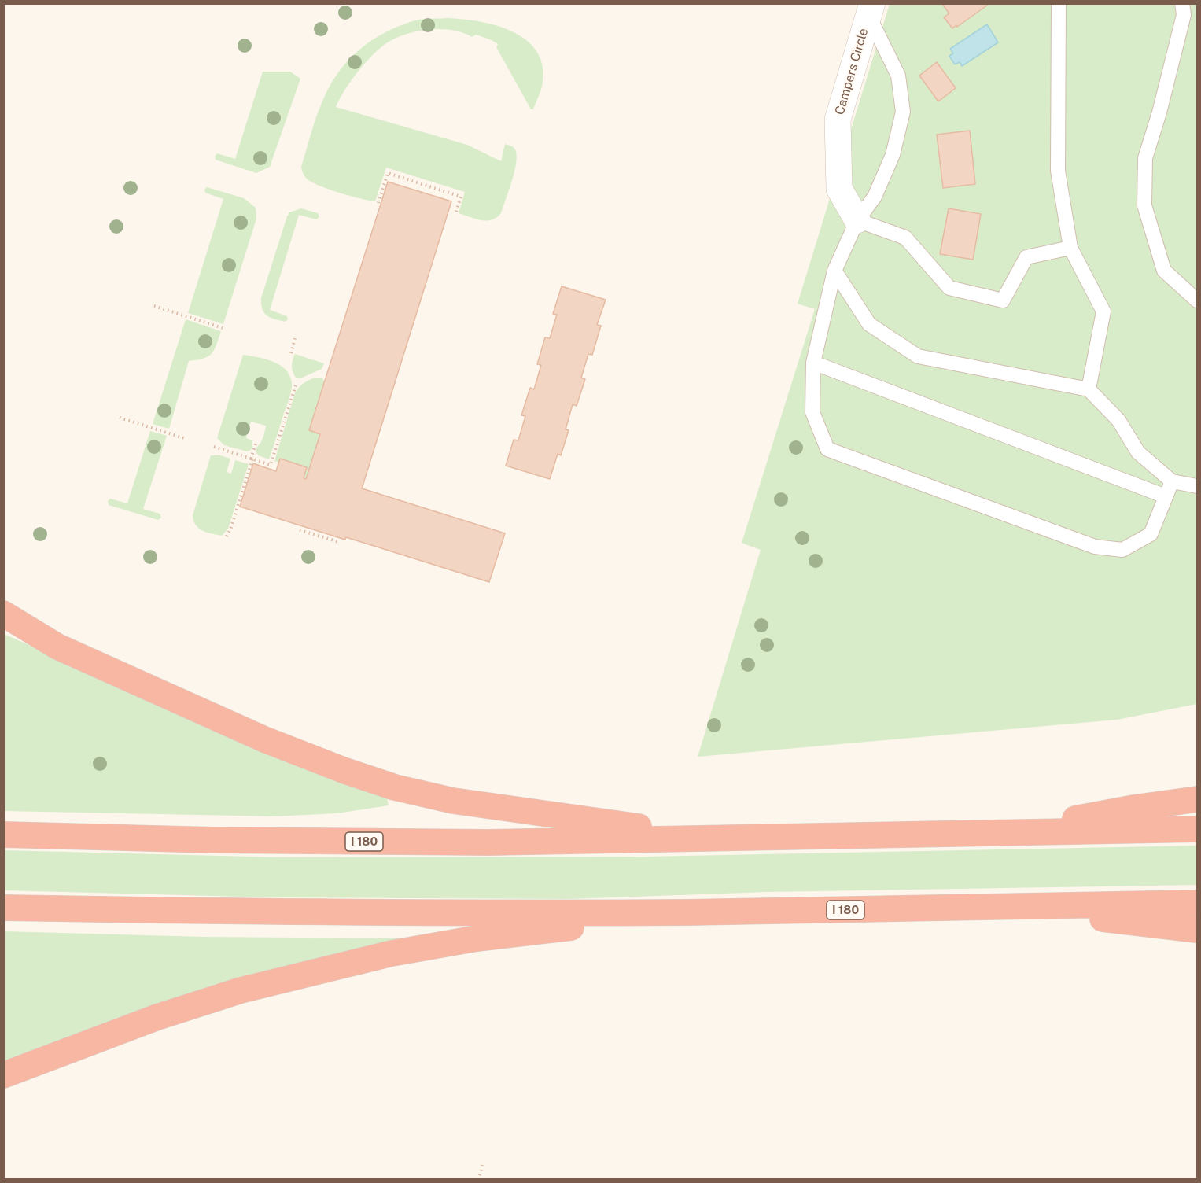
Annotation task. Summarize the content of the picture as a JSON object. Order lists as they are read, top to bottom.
{
  "streets": {
    "highway": ["I 180"],
    "street": ["Campers Circle"]
  }
}
